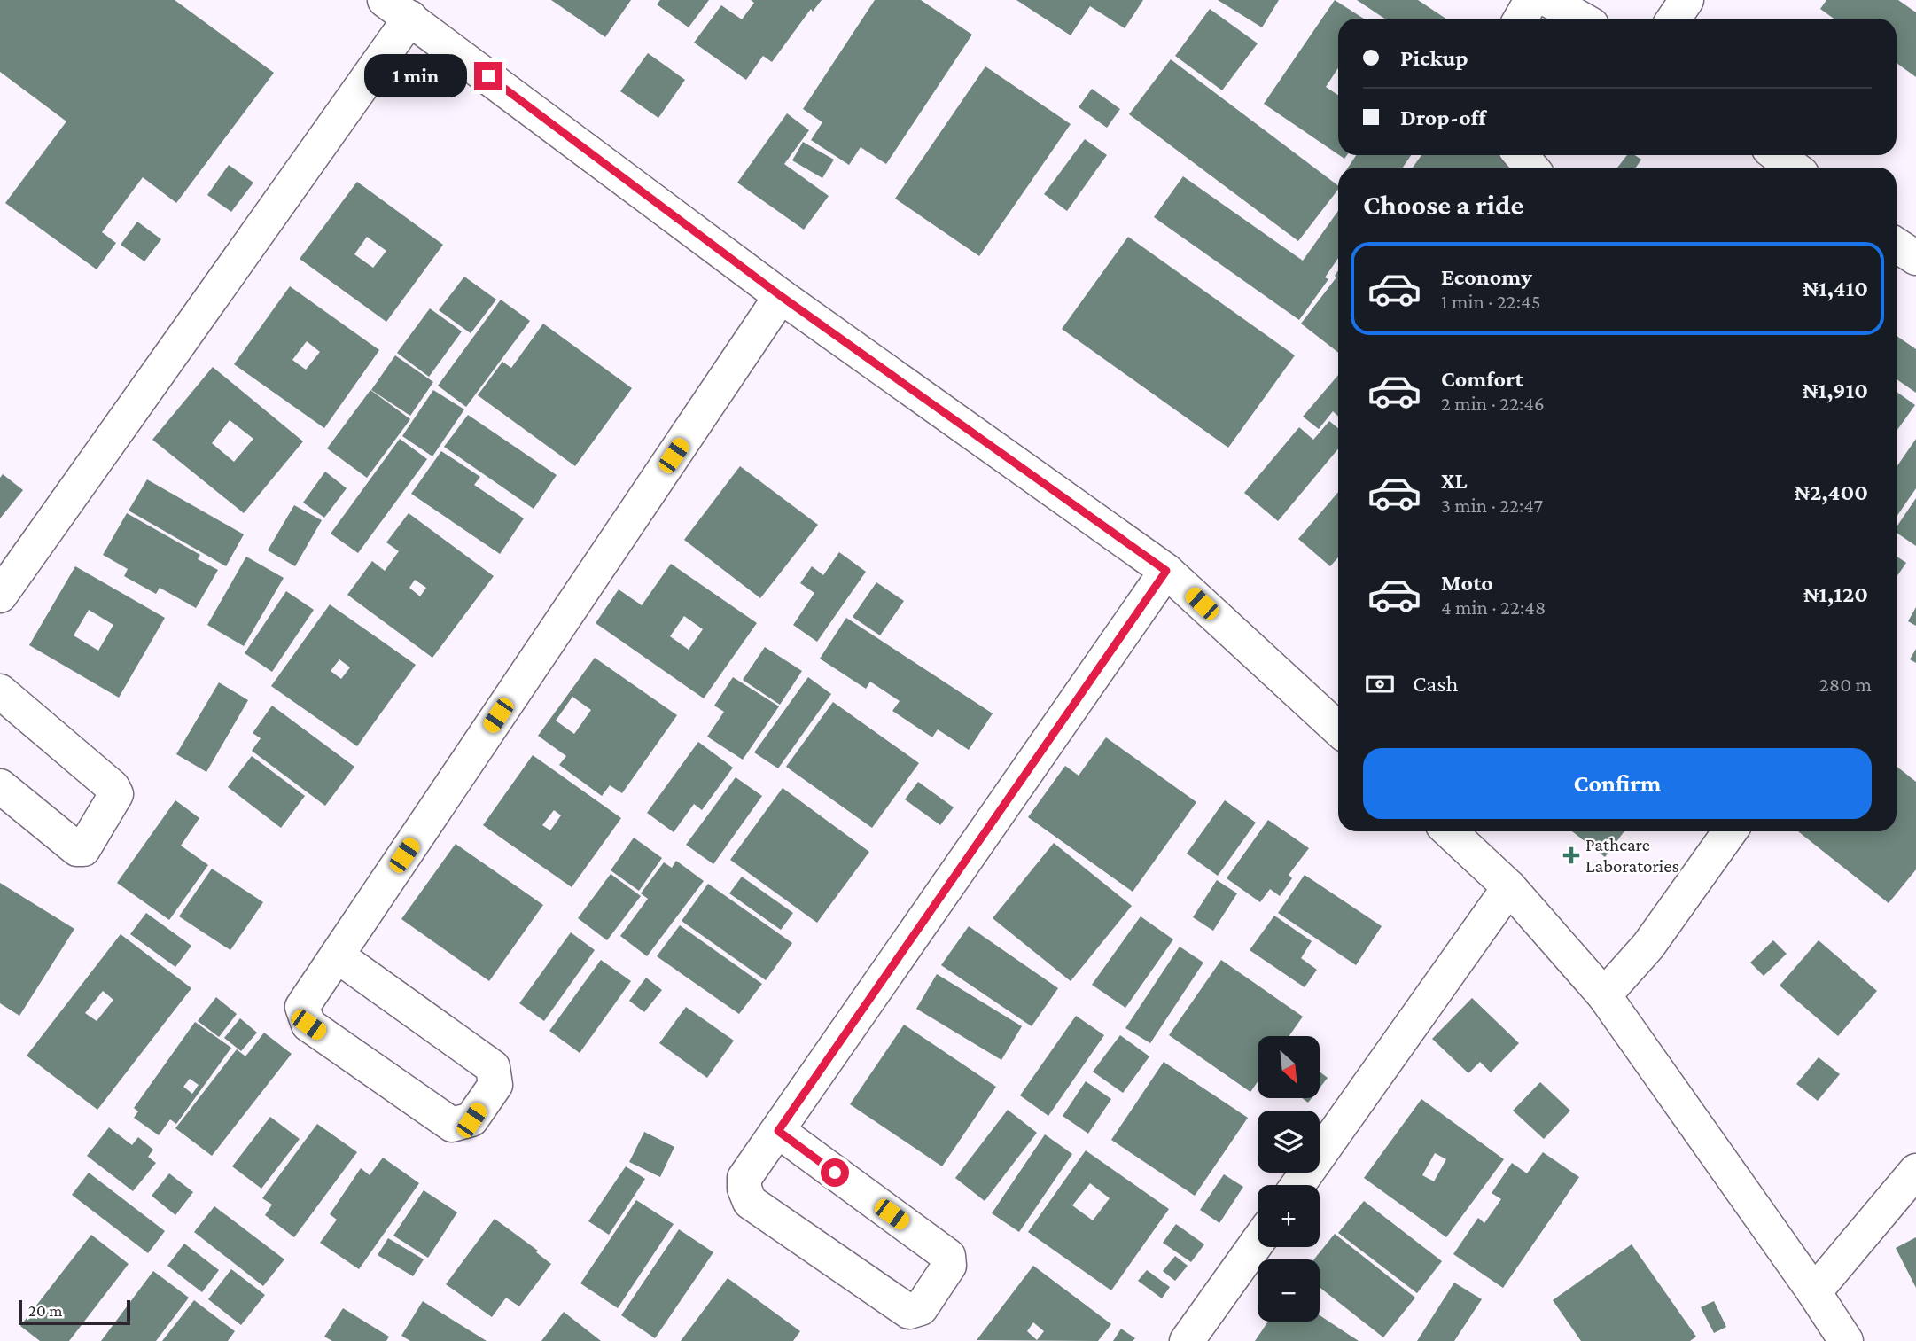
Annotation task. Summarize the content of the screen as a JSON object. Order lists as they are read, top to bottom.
{
  "places": {
    "health": ["Pathcare Laboratories"]
  },
  "scale_bar": "20 m",
  "north": "bottom right",
  "page": {
    "banner": ["Pickup", "Drop-off"],
    "bubble": "1 min",
    "heading": "Choose a ride",
    "list": [
      {
        "name": "Economy",
        "note": "1 min · 22:45",
        "value": "₦1,410"
      },
      {
        "name": "Comfort",
        "note": "2 min · 22:46",
        "value": "₦1,910"
      },
      {
        "name": "XL",
        "note": "3 min · 22:47",
        "value": "₦2,400"
      },
      {
        "name": "Moto",
        "note": "4 min · 22:48",
        "value": "₦1,120"
      }
    ],
    "pay": ["Cash", "280 m"],
    "buttons": "Confirm",
    "map_buttons": ["+", "−"],
    "scale": "20 m"
  }
}
